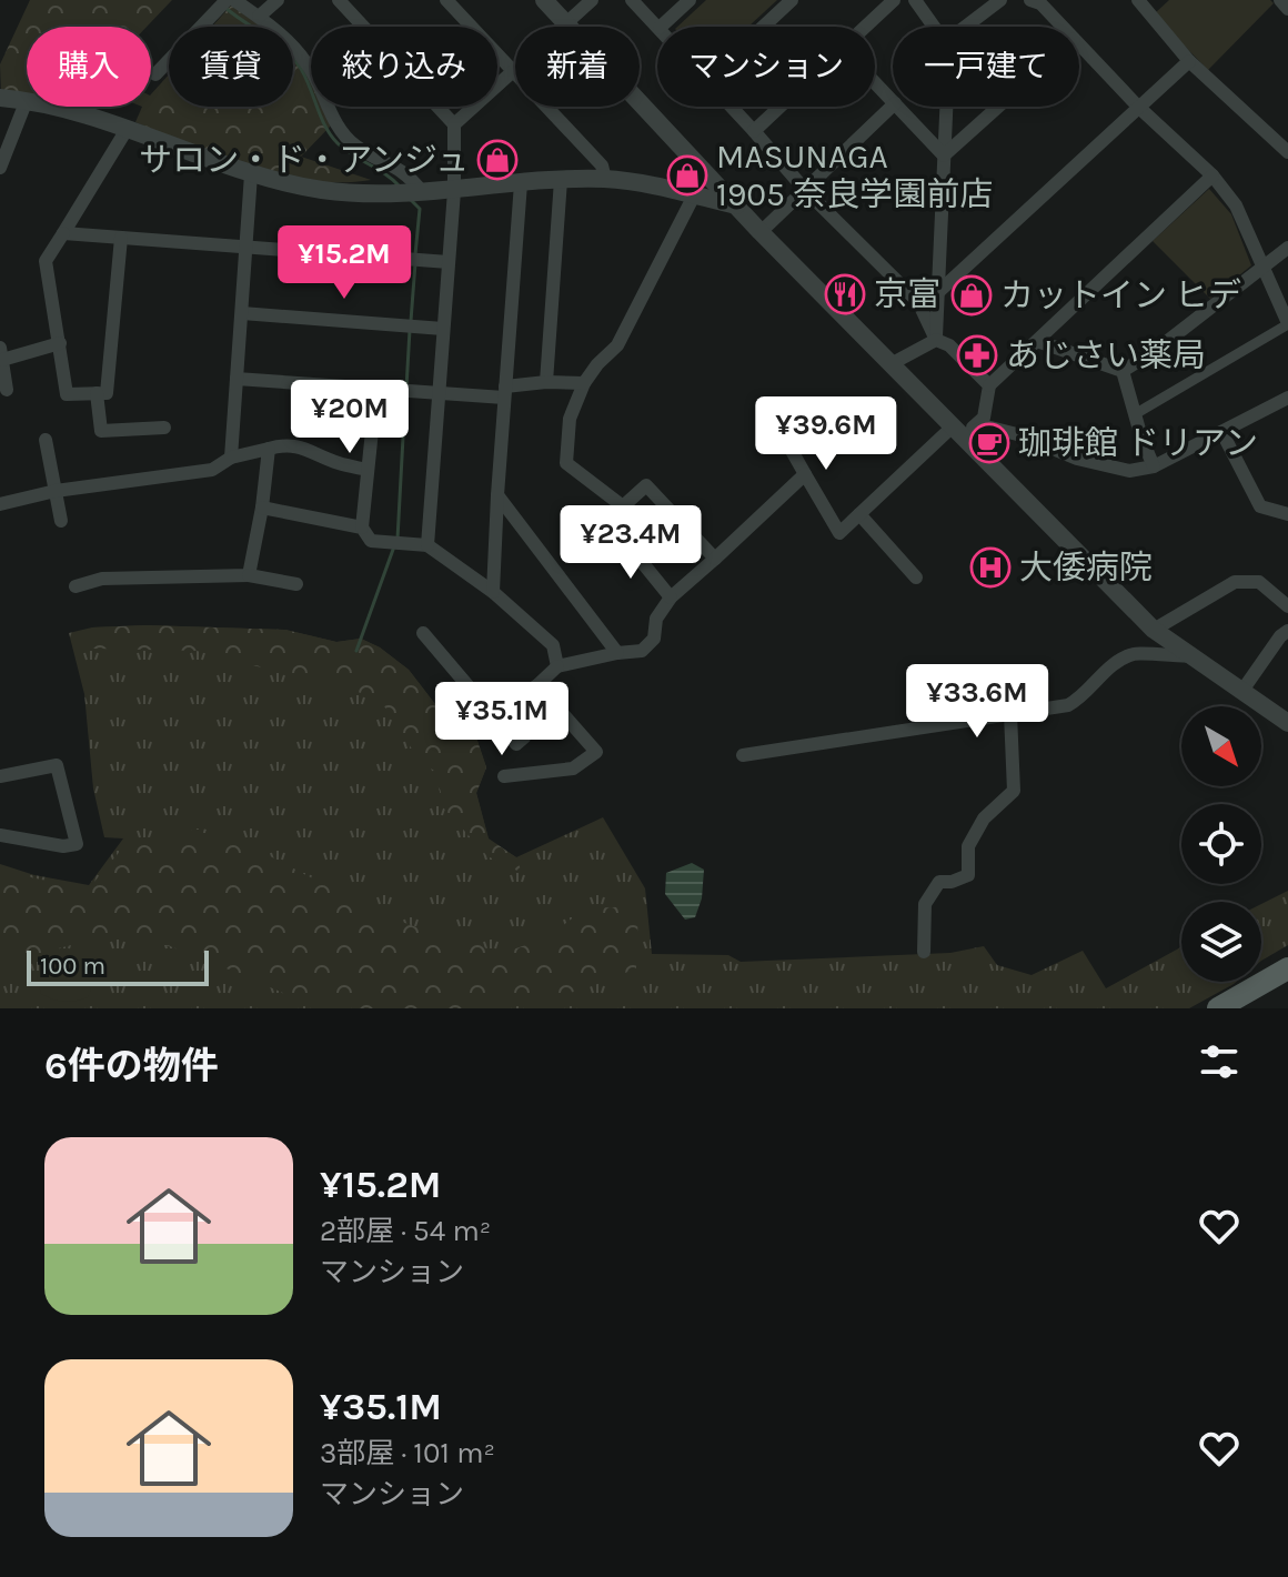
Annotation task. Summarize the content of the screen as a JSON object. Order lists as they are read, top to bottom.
{
  "places": {
    "shop": ["サロン・ド・アンジュ", "MASUNAGA 1905 奈良学園前店", "カットイン ヒデ"],
    "restaurant": ["京富"],
    "pharmacy": ["あじさい薬局"],
    "cafe": ["珈琲館 ドリアン"],
    "hospital": ["大倭病院"]
  },
  "scale_bar": "100 m",
  "north": "bottom right",
  "page": {
    "chip": [
      "購入",
      "賃貸",
      "絞り込み",
      "新着",
      "マンション",
      "一戸建て"
    ],
    "price": [
      "¥15.2M",
      "¥20M",
      "¥39.6M",
      "¥23.4M",
      "¥33.6M",
      "¥35.1M"
    ],
    "scale": "100 m",
    "heading": "6件の物件",
    "list": [
      {
        "name": "¥15.2M",
        "note": "2部屋 · 54 m² · マンション"
      },
      {
        "name": "¥35.1M",
        "note": "3部屋 · 101 m² · マンション"
      }
    ]
  }
}
